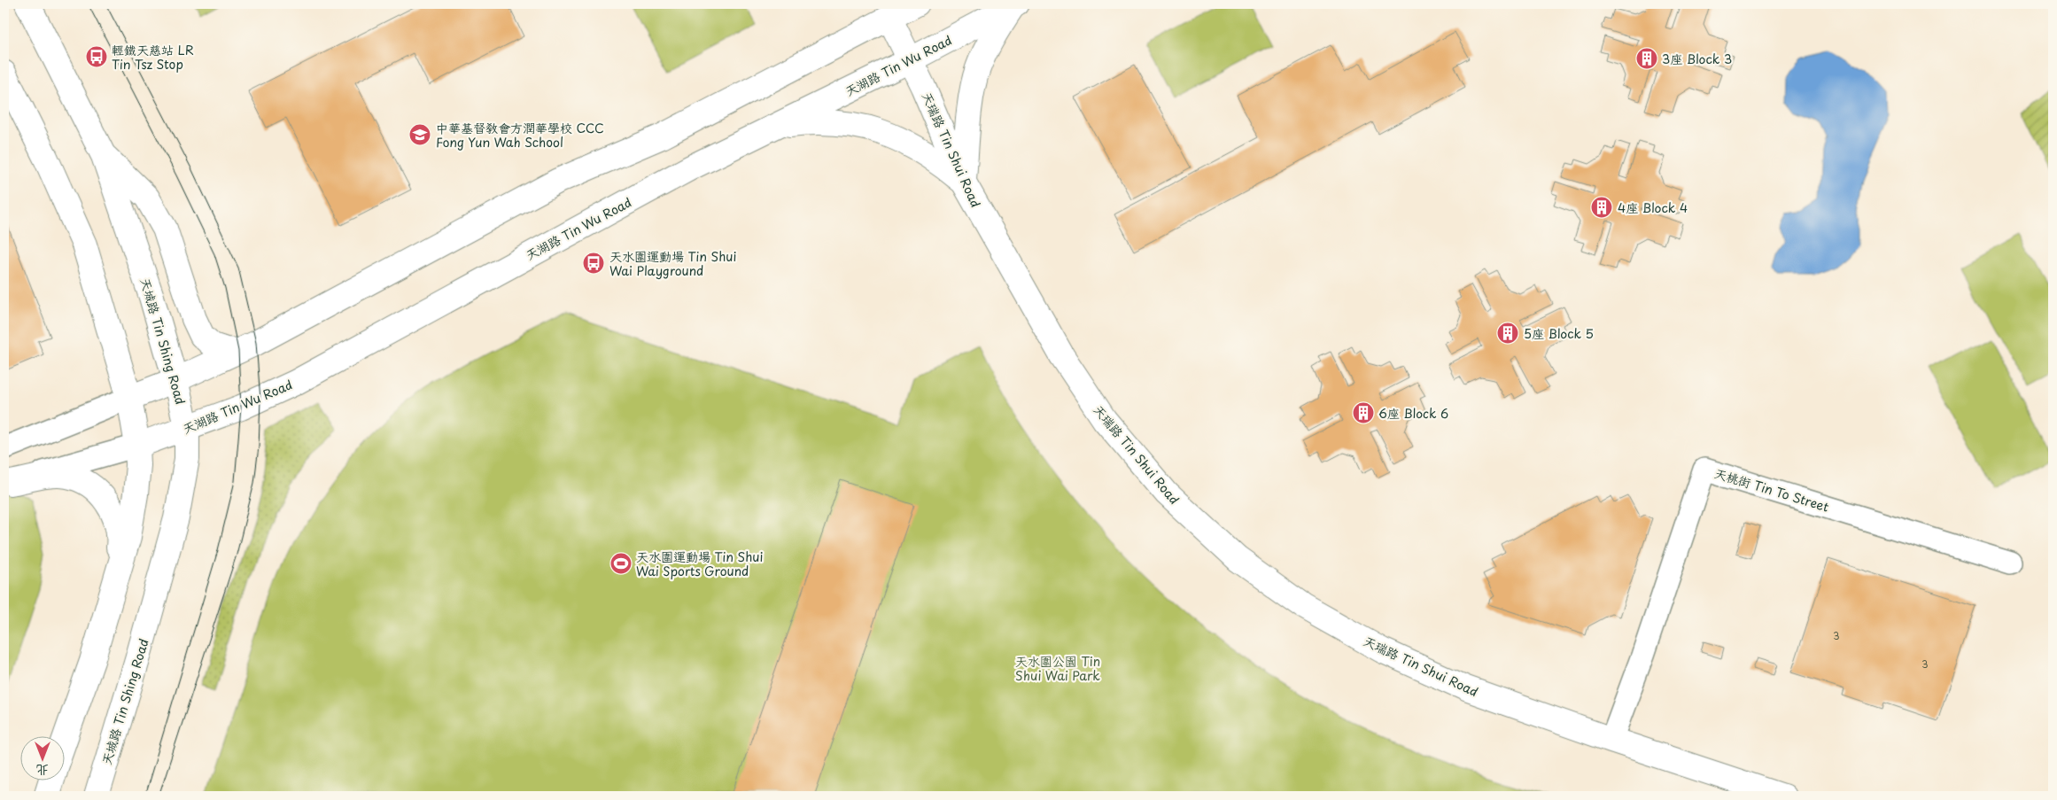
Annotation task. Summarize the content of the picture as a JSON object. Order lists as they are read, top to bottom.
{
  "streets": {
    "main road": ["天湖路 Tin Wu Road", "天瑞路 Tin Shui Road", "天城路 Tin Shing Road"],
    "street": ["天桃街 Tin To Street"]
  },
  "crossings": [
    ["天湖路 Tin Wu Road", "天瑞路 Tin Shui Road"],
    ["天湖路 Tin Wu Road", "天城路 Tin Shing Road"],
    ["天瑞路 Tin Shui Road", "天桃街 Tin To Street"]
  ],
  "parks": ["天水圍公園 Tin Shui Wai Park"],
  "places": {
    "bus stop": ["輕鐵天慈站 LR Tin Tsz Stop", "天水圍運動場 Tin Shui Wai Playground"],
    "building": [
      "3座 Block 3",
      "4座 Block 4",
      "5座 Block 5",
      "6座 Block 6"
    ],
    "school or university": ["中華基督教會方潤華學校 CCC Fong Yun Wah School"],
    "sports": ["天水圍運動場 Tin Shui Wai Sports Ground"]
  },
  "house_numbers": ["3", "3"],
  "north": "bottom"
}
